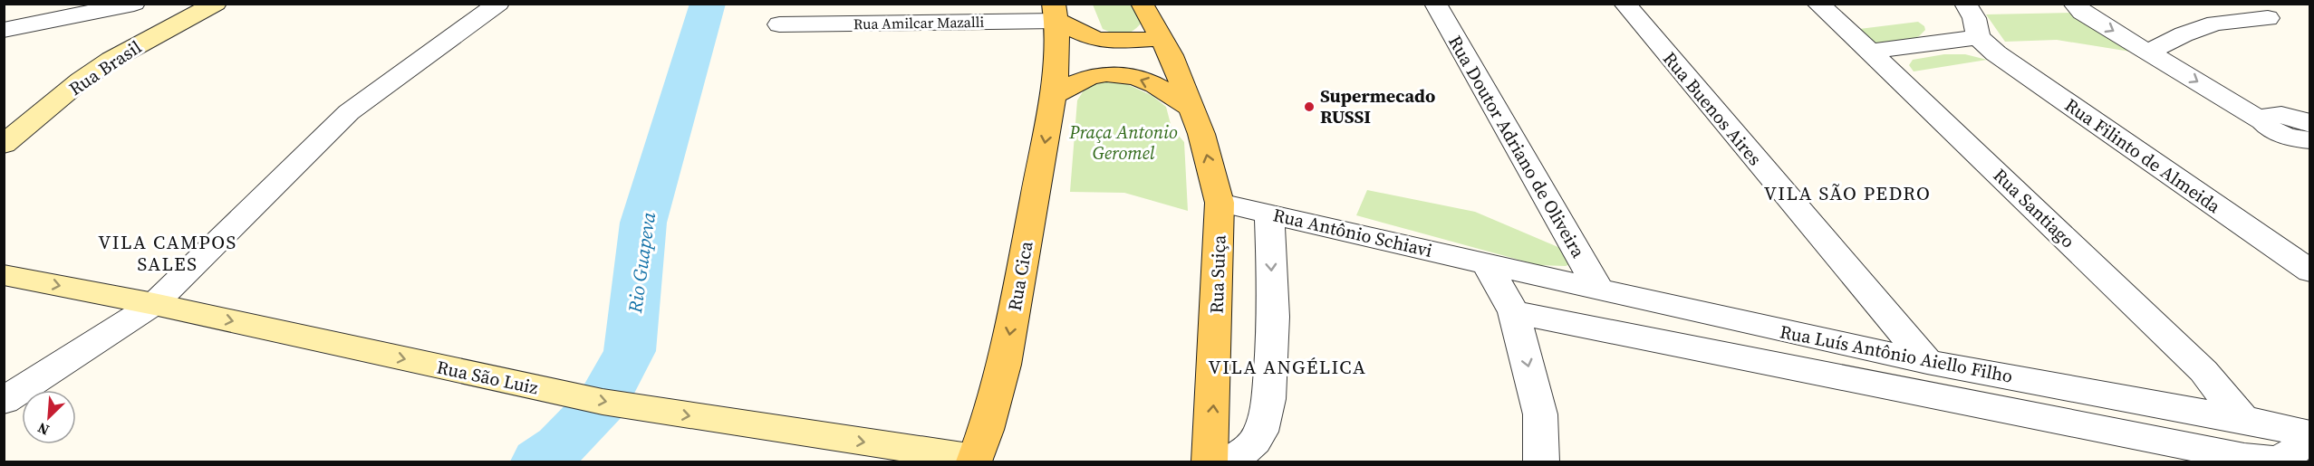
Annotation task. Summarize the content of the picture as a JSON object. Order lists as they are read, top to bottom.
{
  "streets": {
    "main road": [
      "Rua Brasil",
      "Rua Suiça",
      "Rua Cica",
      "Rua São Luiz"
    ],
    "street": [
      "Rua Amilcar Mazalli",
      "Rua Buenos Aires",
      "Rua Doutor Adriano de Oliveira",
      "Rua Filinto de Almeida",
      "Rua Santiago",
      "Rua Antônio Schiavi",
      "Rua Luís Antônio Aiello Filho"
    ]
  },
  "crossings": [
    ["Rua Amilcar Mazalli", "Rua Cica"],
    ["Rua Buenos Aires", "Rua Luís Antônio Aiello Filho"],
    ["Rua Doutor Adriano de Oliveira", "Rua Luís Antônio Aiello Filho"],
    ["Rua Santiago", "Rua Luís Antônio Aiello Filho"],
    ["Rua Antônio Schiavi", "Rua Suiça"],
    ["Rua Antônio Schiavi", "Rua Luís Antônio Aiello Filho"],
    ["Rua Cica", "Rua São Luiz"]
  ],
  "one_way": ["Rua Suiça", "Rua Cica", "Rua São Luiz"],
  "districts": ["VILA SÃO PEDRO", "VILA CAMPOS SALES", "VILA ANGÉLICA"],
  "water": ["Rio Guapeva"],
  "parks": ["Praça Antonio Geromel"],
  "places": ["Supermecado RUSSI"],
  "north": "bottom left"
}
